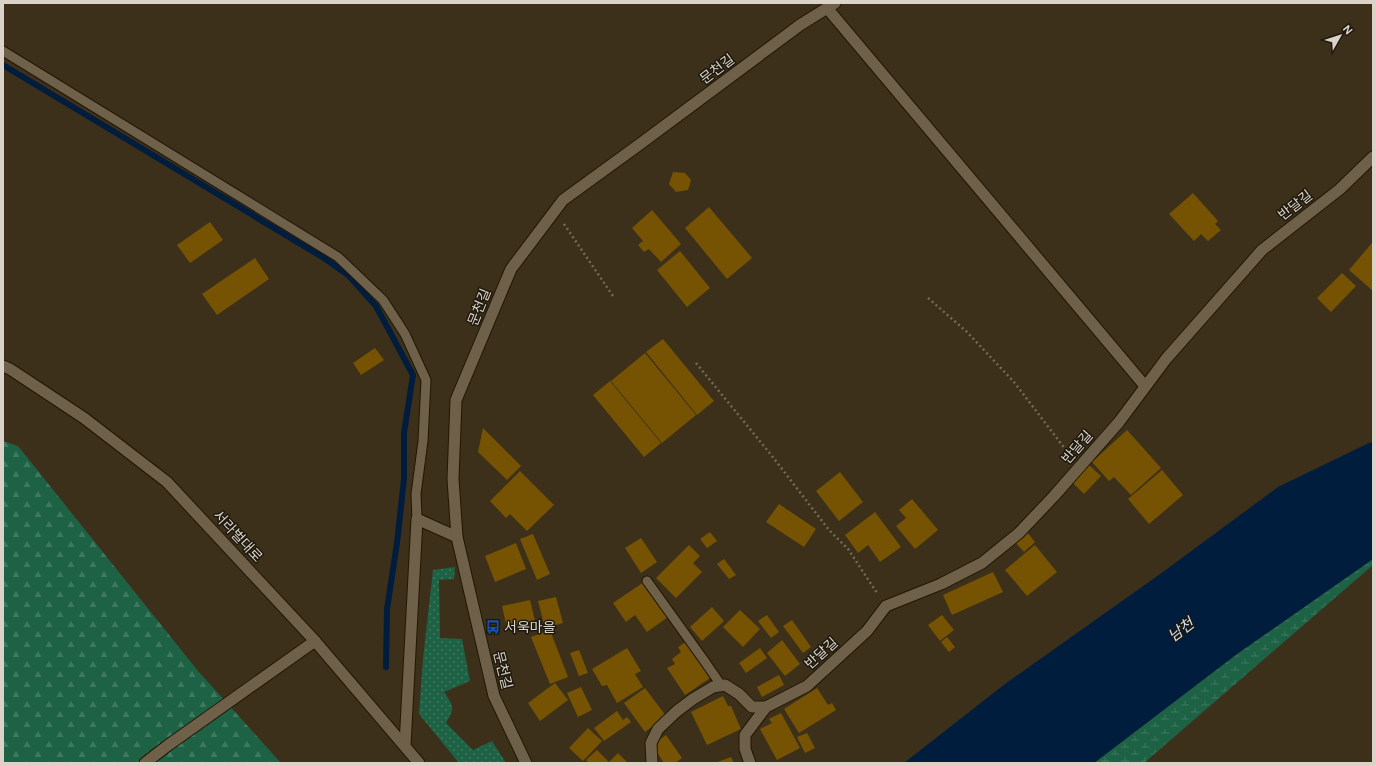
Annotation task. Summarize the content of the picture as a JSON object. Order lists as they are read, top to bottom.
{
  "streets": {
    "street": ["문천길", "반달길", "서라벌대로"]
  },
  "water": ["남천"],
  "places": {
    "bus stop": ["서욱마을"]
  },
  "north": "top right"
}
